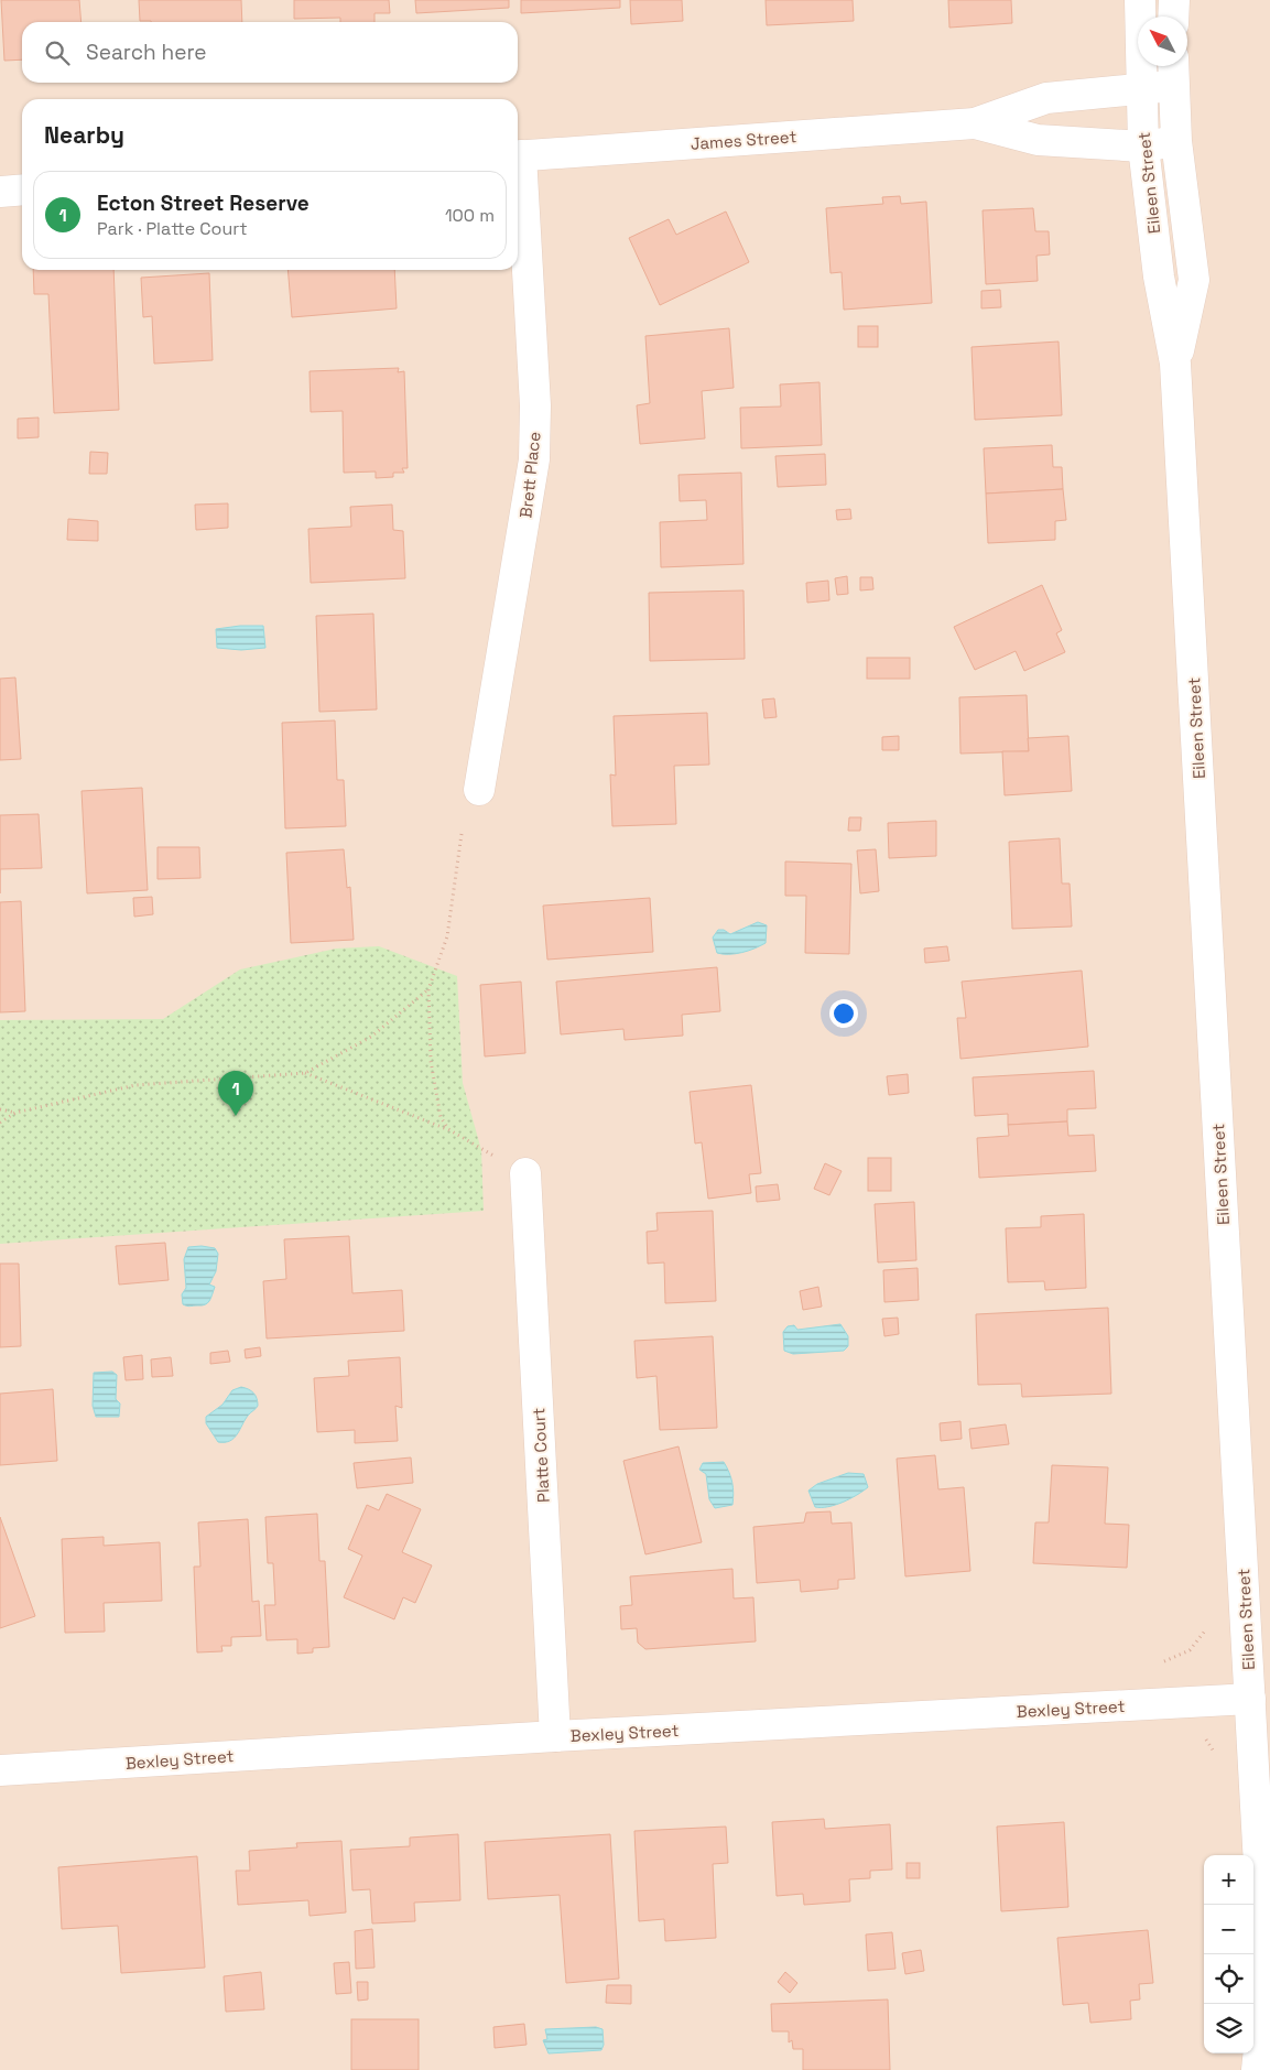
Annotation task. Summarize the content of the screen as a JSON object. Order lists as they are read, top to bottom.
{
  "streets": {
    "street": [
      "James Street",
      "Eileen Street",
      "Brett Place",
      "Platte Court",
      "Bexley Street"
    ]
  },
  "crossings": [
    ["James Street", "Eileen Street"],
    ["Eileen Street", "Bexley Street"],
    ["Platte Court", "Bexley Street"]
  ],
  "north": "top left",
  "page": {
    "search": "Search here",
    "heading": "Nearby",
    "list": [
      {
        "mark": "1",
        "name": "Ecton Street Reserve",
        "note": "Park · Platte Court",
        "value": "100 m"
      }
    ],
    "pins": "1",
    "map_buttons": ["+", "−"]
  }
}
